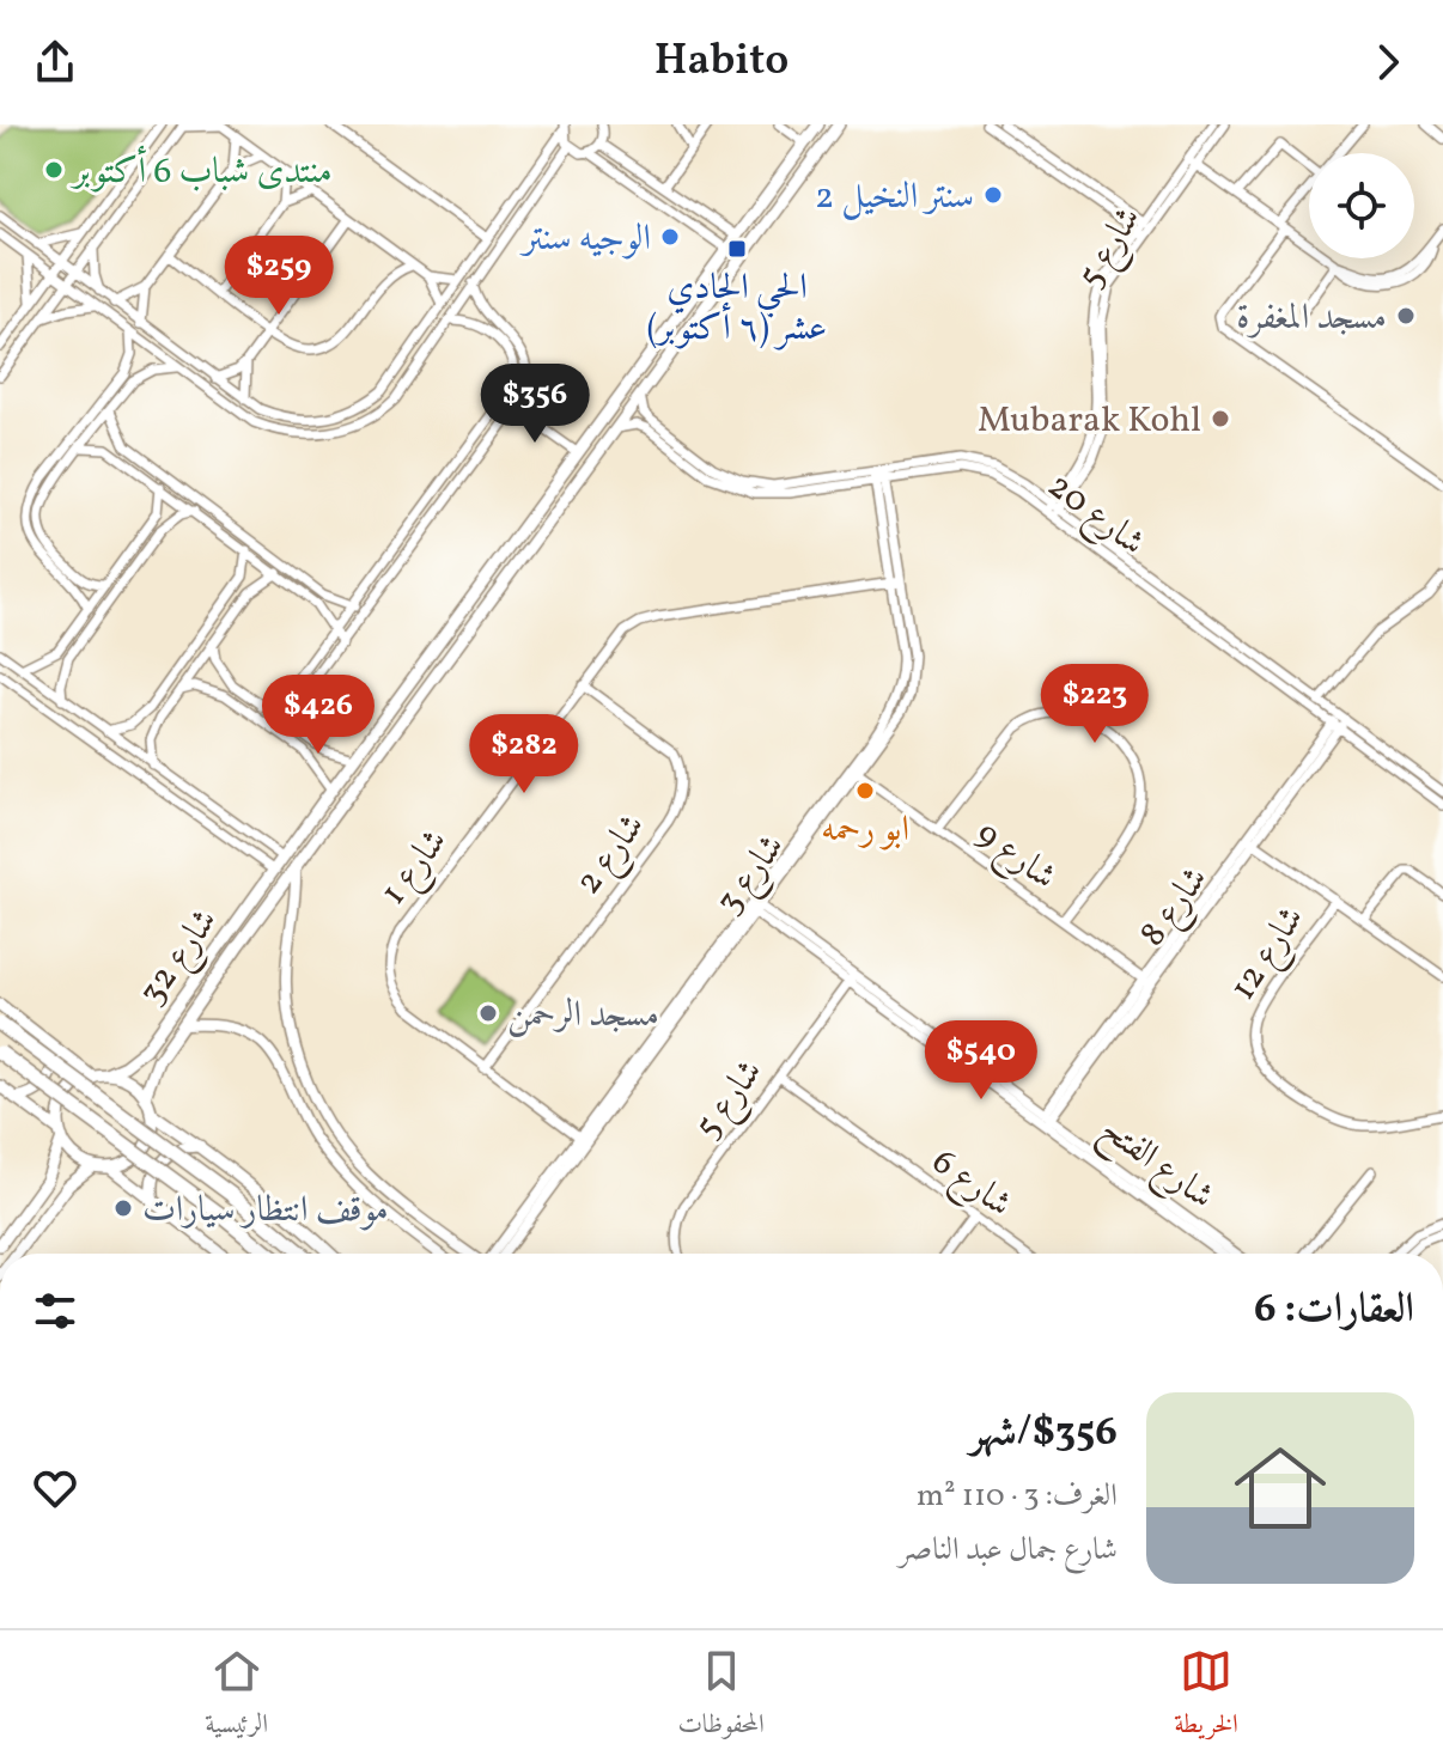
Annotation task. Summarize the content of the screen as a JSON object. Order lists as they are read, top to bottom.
{
  "streets": {
    "main road": ["شارع 32"],
    "street": [
      "شارع 5",
      "شارع 20",
      "شارع 2",
      "شارع 9",
      "شارع 1",
      "شارع 3",
      "شارع 8",
      "شارع 12",
      "شارع الفتح",
      "شارع 6"
    ]
  },
  "crossings": [
    ["شارع 5", "شارع 20"],
    ["شارع 5", "شارع الفتح"],
    ["شارع 5", "شارع 6"],
    ["شارع 20", "شارع 3"],
    ["شارع 20", "شارع 8"],
    ["شارع 20", "شارع 32"],
    ["شارع 2", "شارع 1"],
    ["شارع 9", "شارع 3"],
    ["شارع 9", "شارع 8"],
    ["شارع 1", "شارع 3"],
    ["شارع 3", "شارع الفتح"],
    ["شارع 8", "شارع الفتح"]
  ],
  "places": {
    "other": [
      "منتدى شباب 6 أكتوبر",
      "سنتر النخيل 2",
      "الوجيه سنتر",
      "مسجد المغفرة",
      "Mubarak Kohl",
      "ابو رحمه",
      "مسجد الرحمن",
      "موقف انتظار سيارات"
    ],
    "transit": ["الحي الحادي عشر (٦ أكتوبر)"]
  },
  "page": {
    "header": "Habito",
    "price": [
      "$259",
      "$356",
      "$223",
      "$426",
      "$282",
      "$540"
    ],
    "heading": "العقارات: 6",
    "list": [
      {
        "name": "$356/شهر",
        "note": "الغرف: 3 · 110 m² · شارع جمال عبد الناصر"
      }
    ],
    "tabs": ["الخريطة", "المحفوظات", "الرئيسية"]
  }
}
